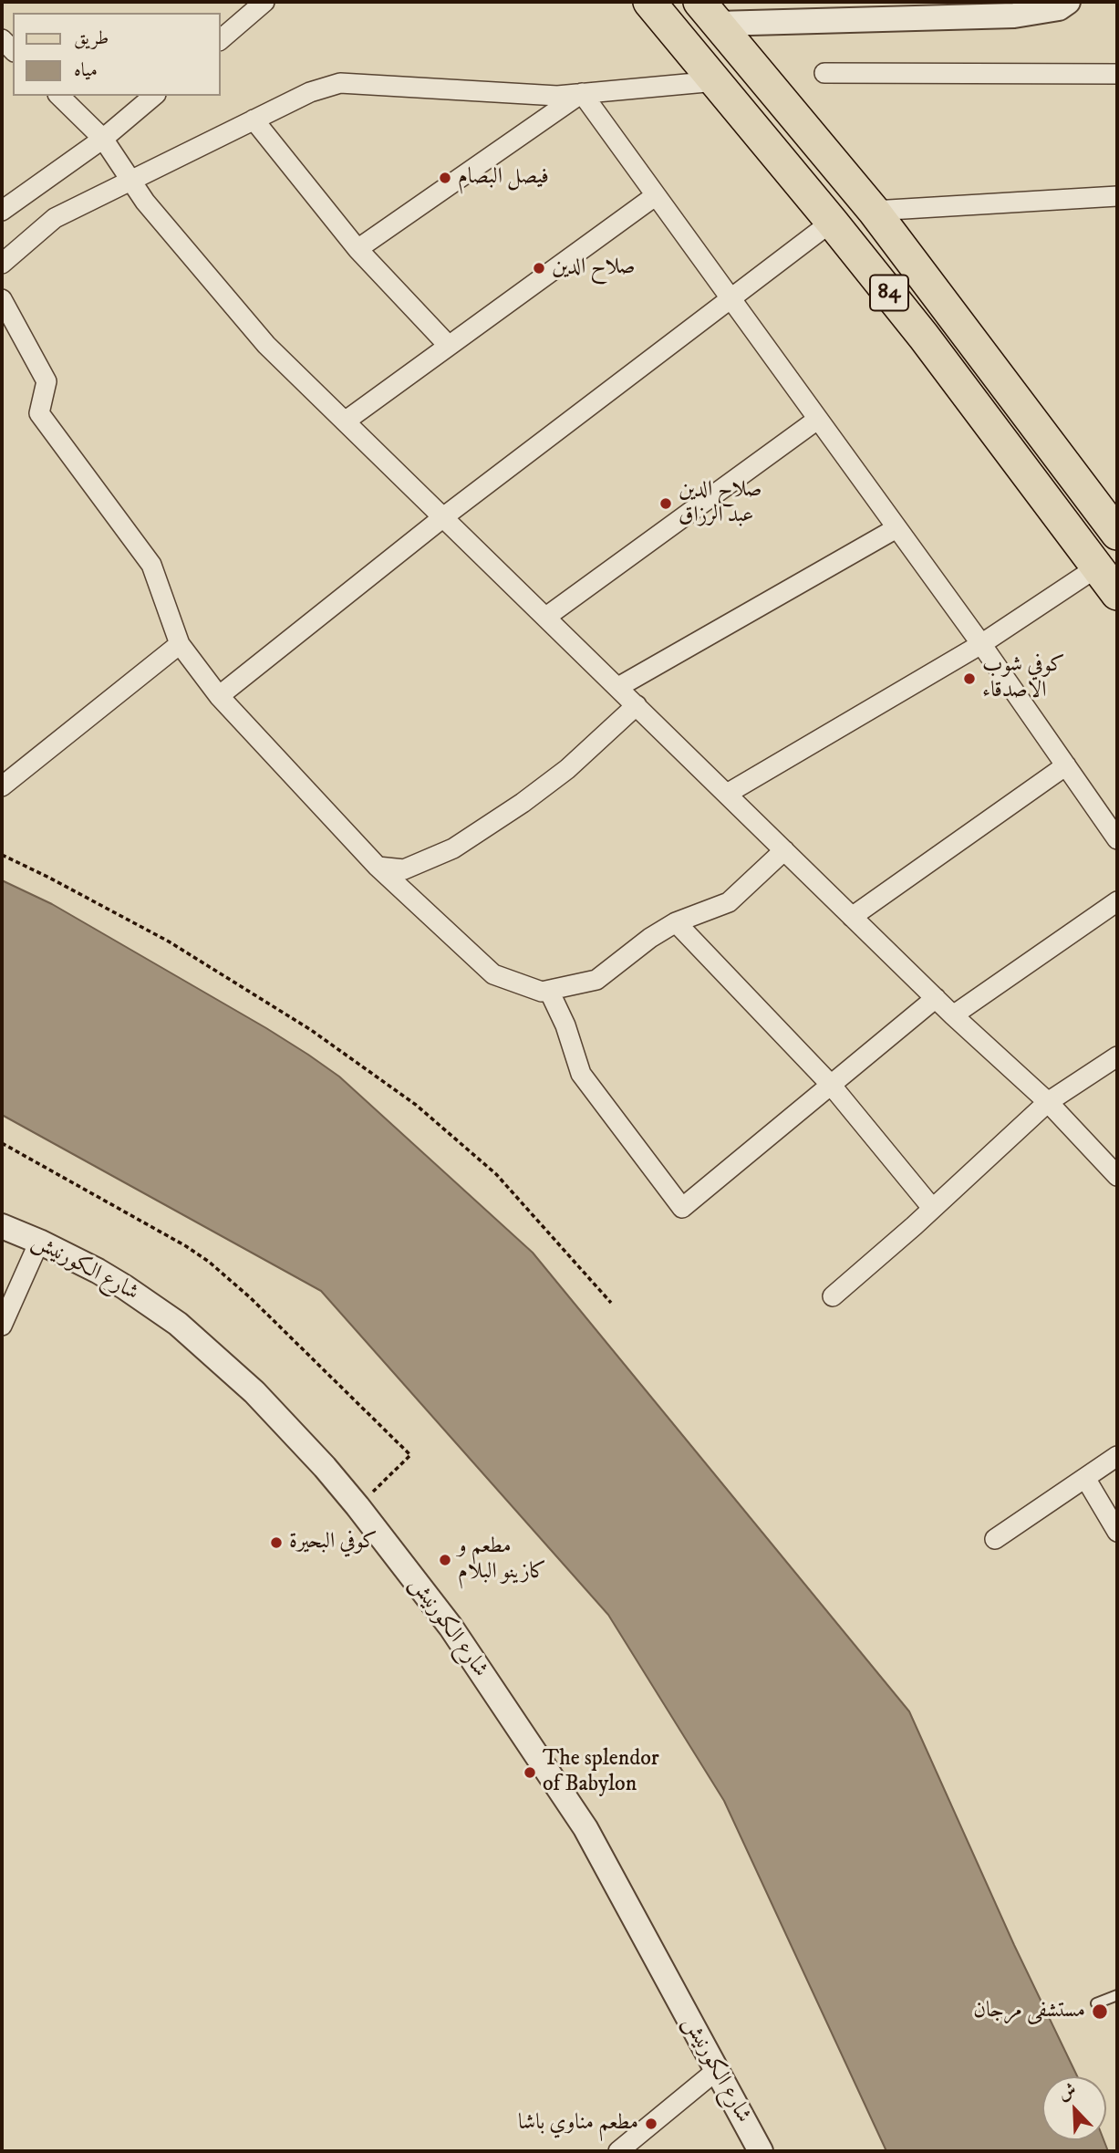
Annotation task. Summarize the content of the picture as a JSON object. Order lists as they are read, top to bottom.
{
  "streets": {
    "main road": ["84"],
    "street": ["شارع الكورنيش"]
  },
  "places": [
    "فيصل البصام",
    "صلاح الدين",
    "صلاح الدين عبد الرزاق",
    "كوفي شوب الاصدقاء",
    "كوفي البحيرة",
    "مطعم و كازينو البلام",
    "The splendor of Babylon",
    "مستشفى مرجان",
    "مطعم مناوي باشا"
  ],
  "legend": ["طريق", "مياه"],
  "north": "top left"
}
